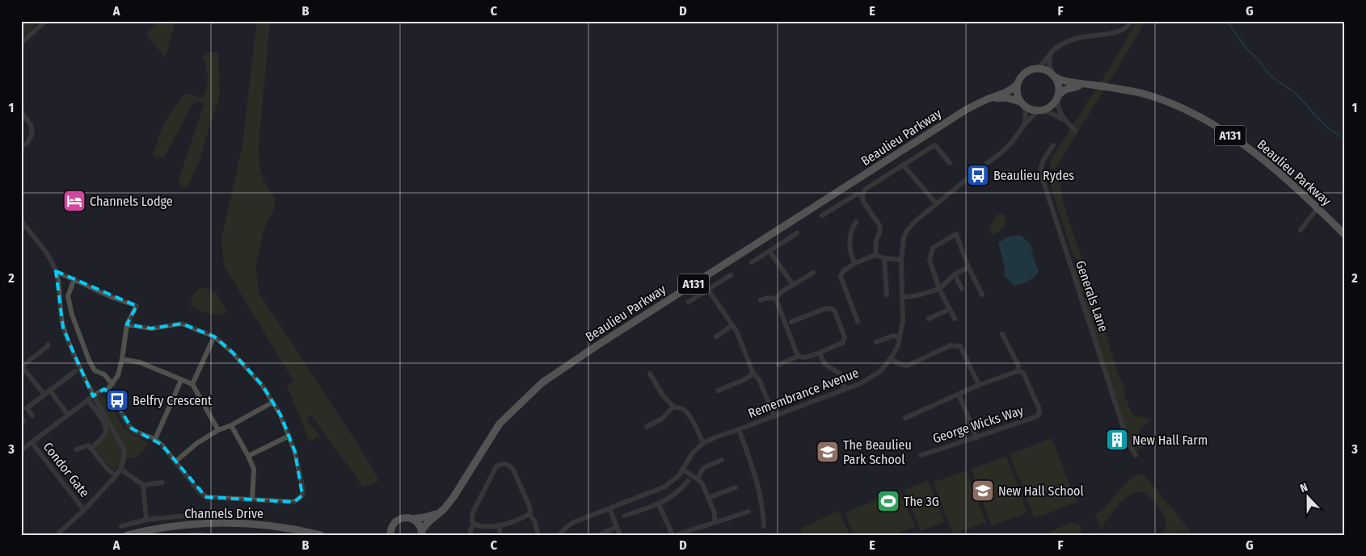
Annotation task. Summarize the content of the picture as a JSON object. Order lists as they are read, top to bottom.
{
  "streets": {
    "highway": ["A131", "Beaulieu Parkway", "Channels Drive"],
    "street": [
      "Generals Lane",
      "Remembrance Avenue",
      "George Wicks Way",
      "Condor Gate"
    ]
  },
  "crossings": [
    ["Beaulieu Parkway", "Remembrance Avenue"]
  ],
  "places": {
    "bus stop": ["Beaulieu Rydes", "Belfry Crescent"],
    "hotel": ["Channels Lodge"],
    "building": ["New Hall Farm"],
    "school or university": ["The Beaulieu Park School", "New Hall School"],
    "sports": ["The 3G"]
  },
  "north": "top",
  "grid": {
    "columns": [
      "A",
      "B",
      "C",
      "D",
      "E",
      "F",
      "G"
    ],
    "rows": ["1", "2", "3"]
  }
}
